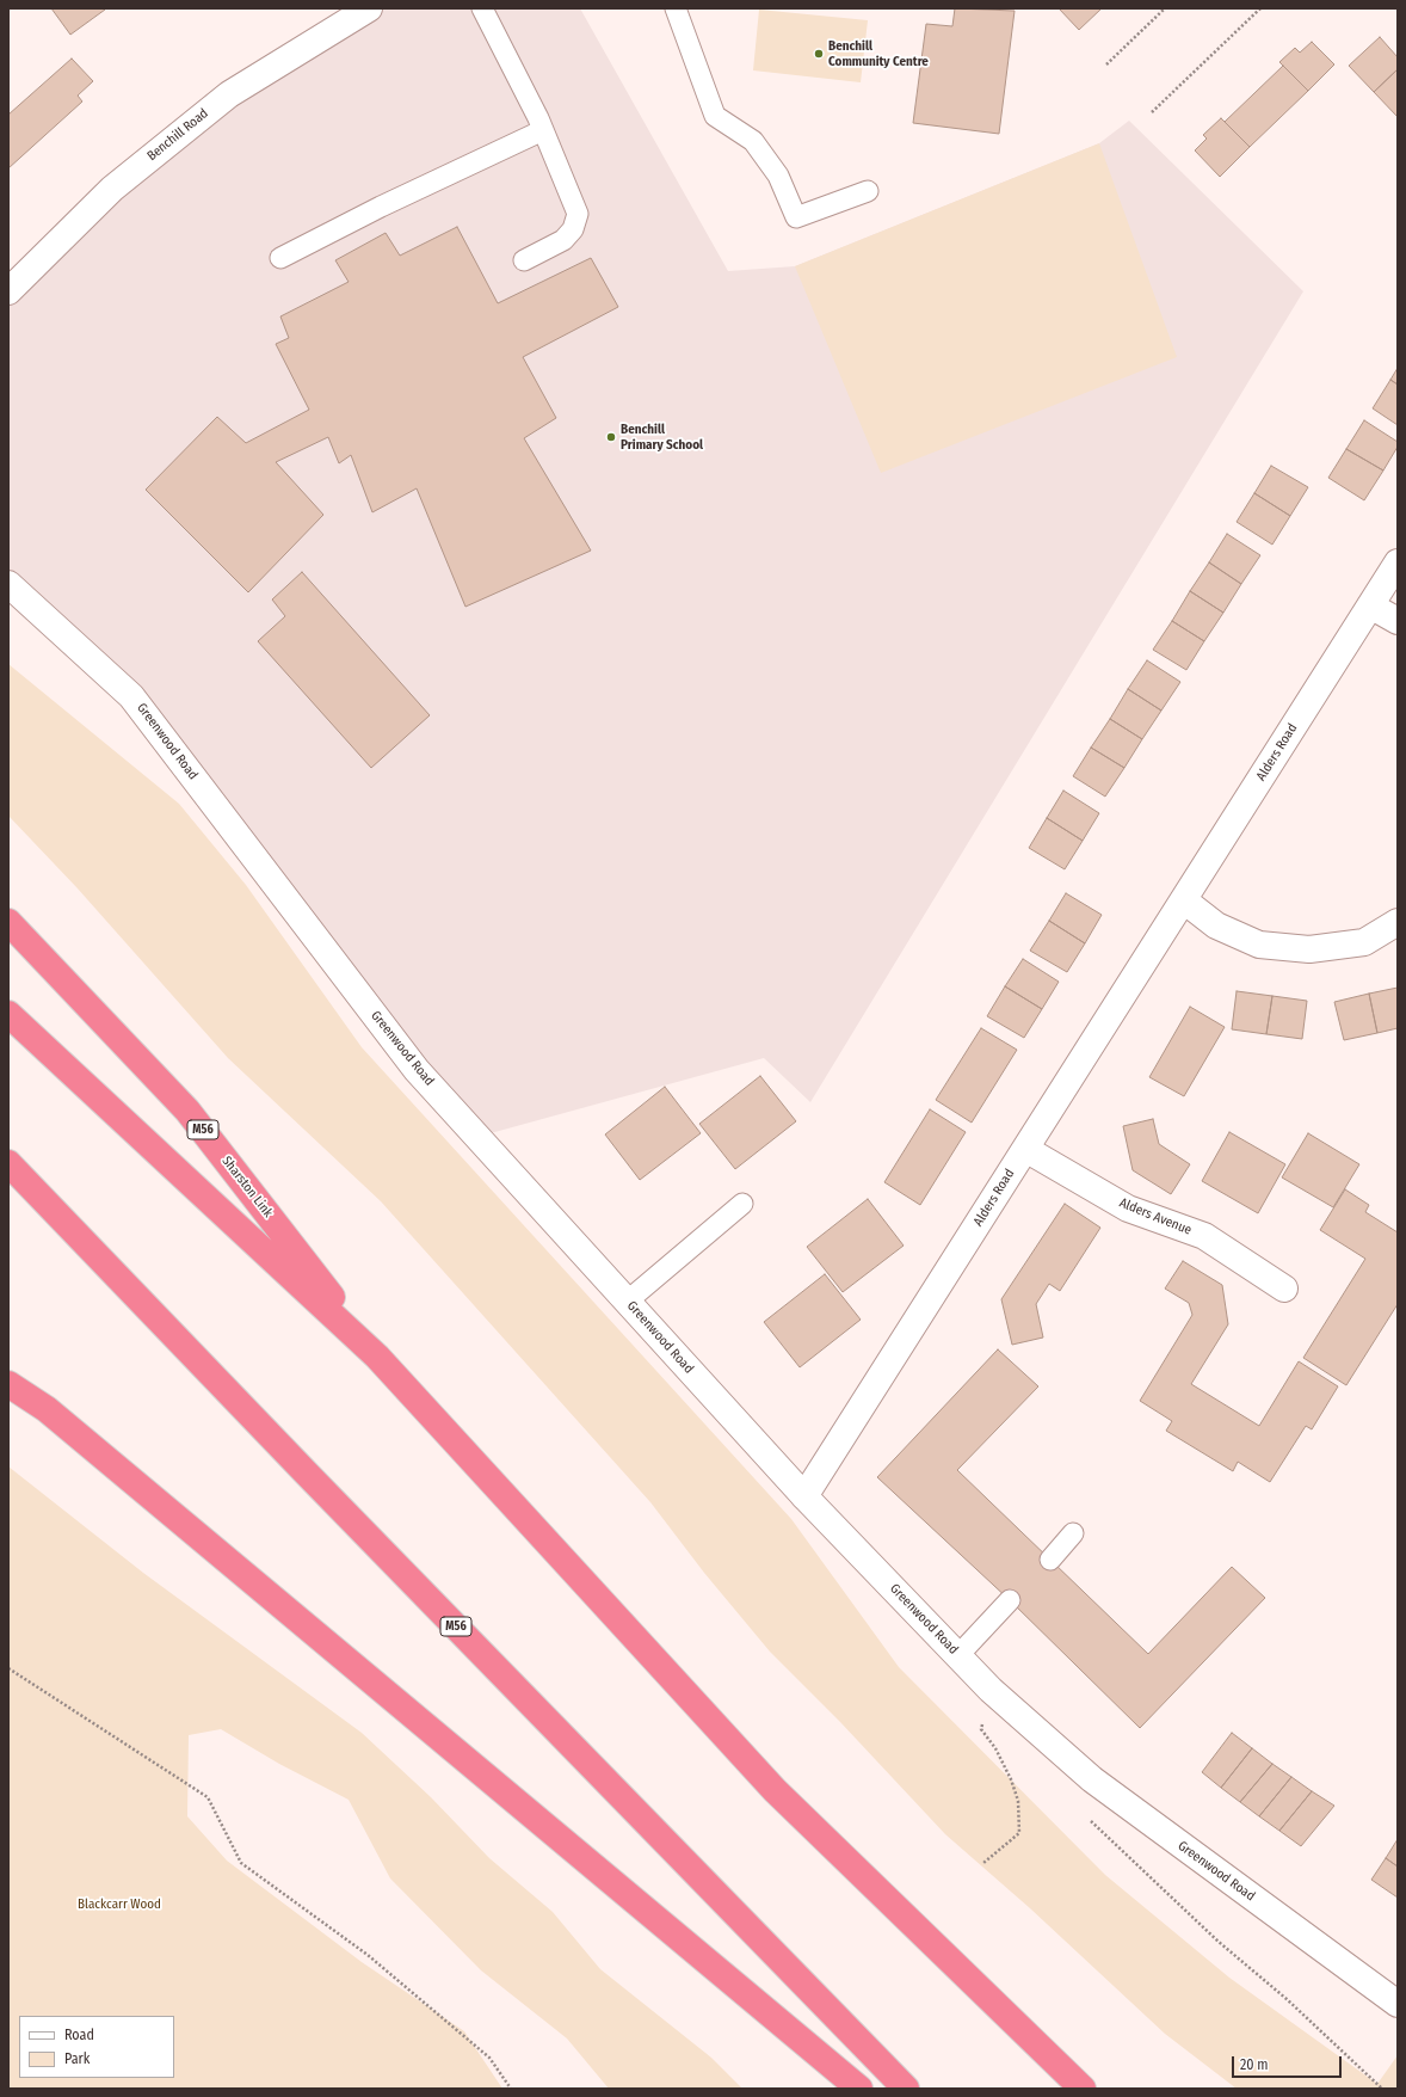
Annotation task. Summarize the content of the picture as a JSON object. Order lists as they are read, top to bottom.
{
  "streets": {
    "highway": ["M56", "Sharston Link"],
    "street": [
      "Benchill Road",
      "Greenwood Road",
      "Alders Road",
      "Alders Avenue"
    ]
  },
  "crossings": [
    ["Greenwood Road", "Alders Road"],
    ["Alders Road", "Alders Avenue"],
    ["M56", "Sharston Link"]
  ],
  "parks": ["Blackcarr Wood"],
  "places": ["Benchill Community Centre", "Benchill Primary School"],
  "legend": ["Road", "Park"],
  "scale_bar": "20 m"
}
